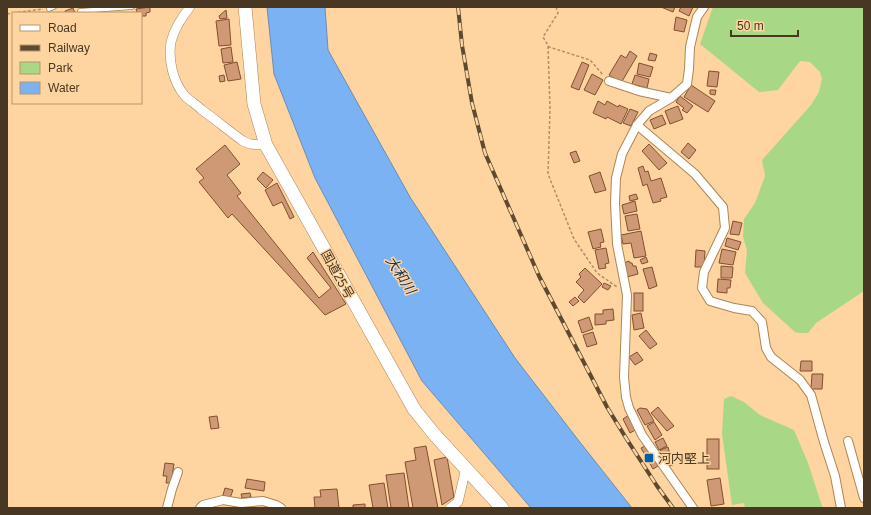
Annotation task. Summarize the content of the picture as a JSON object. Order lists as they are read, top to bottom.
{
  "streets": {
    "highway": ["国道25号"]
  },
  "water": ["大和川"],
  "places": {
    "transit": ["河内堅上"]
  },
  "legend": [
    "Road",
    "Railway",
    "Park",
    "Water"
  ],
  "scale_bar": "50 m"
}
